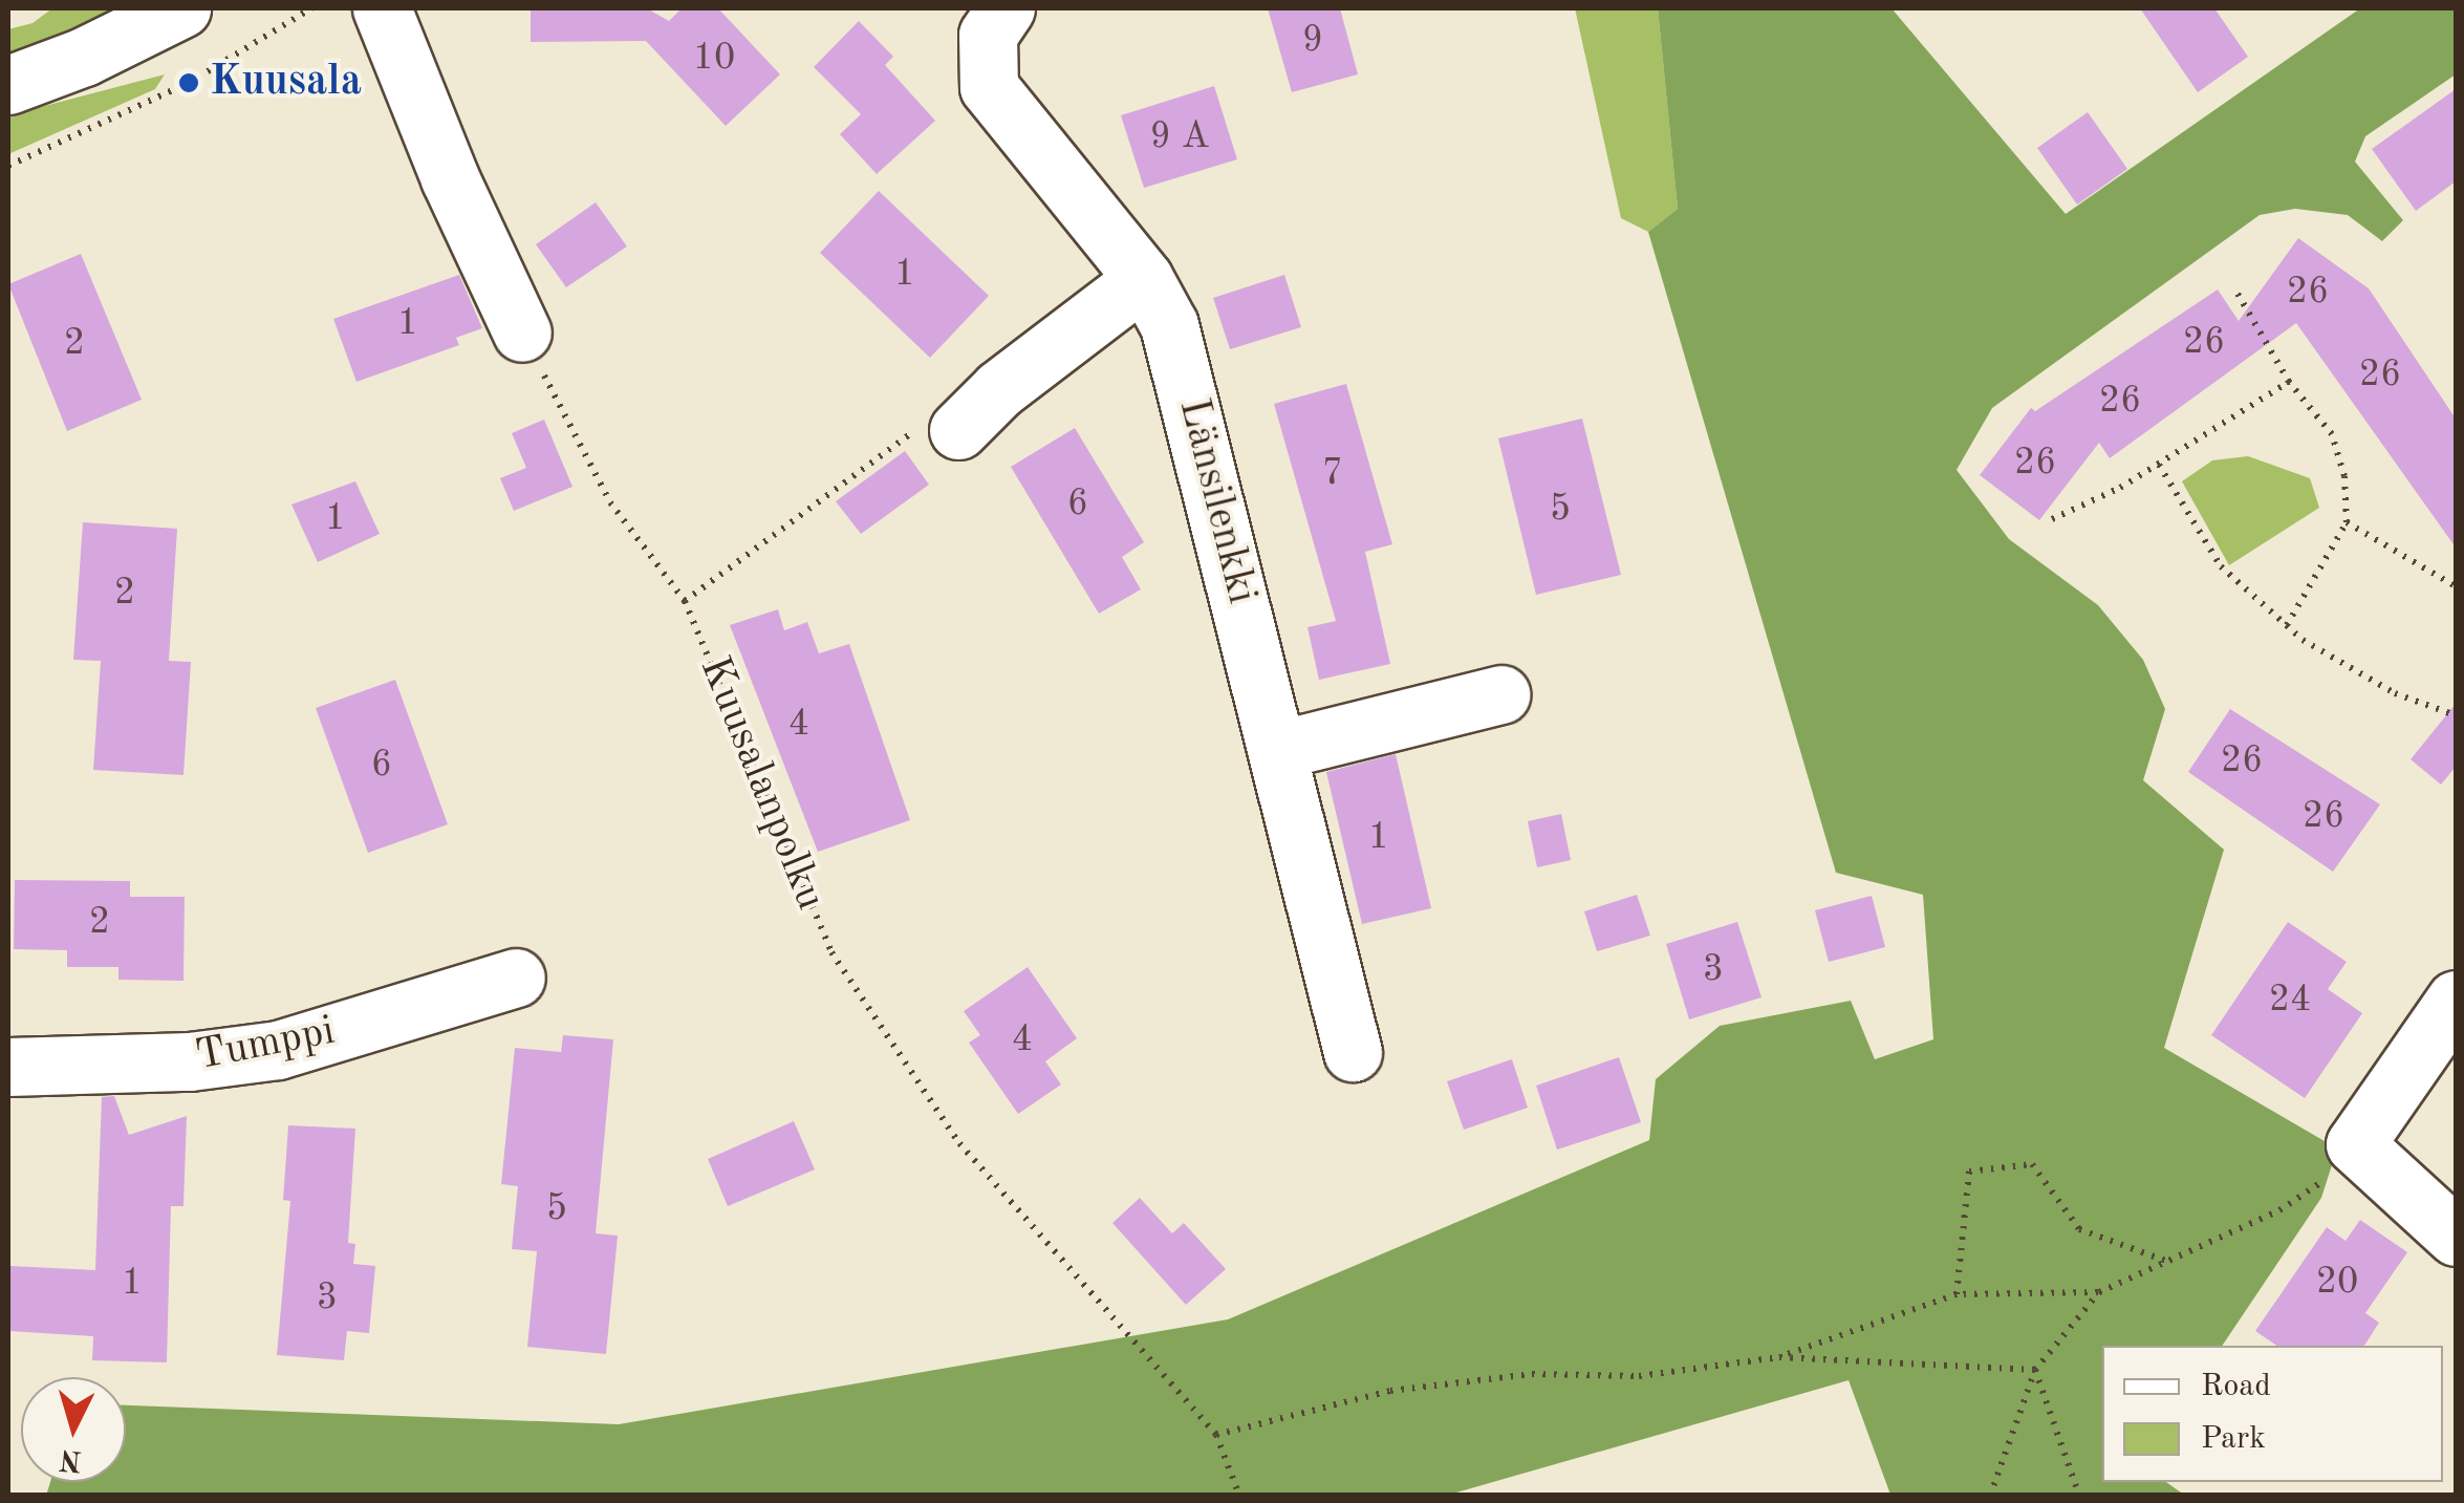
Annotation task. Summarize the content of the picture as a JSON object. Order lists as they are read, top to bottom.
{
  "streets": {
    "street": ["Länsilenkki", "Tumppi"],
    "path": ["Kuusalanpolku"]
  },
  "places": ["Kuusala"],
  "house_numbers": [
    "9",
    "10",
    "9 A",
    "1",
    "26",
    "1",
    "26",
    "2",
    "26",
    "26",
    "26",
    "7",
    "6",
    "5",
    "1",
    "2",
    "4",
    "26",
    "6",
    "26",
    "1",
    "2",
    "3",
    "24",
    "4",
    "5",
    "20",
    "1",
    "3"
  ],
  "legend": ["Road", "Park"],
  "north": "bottom"
}
